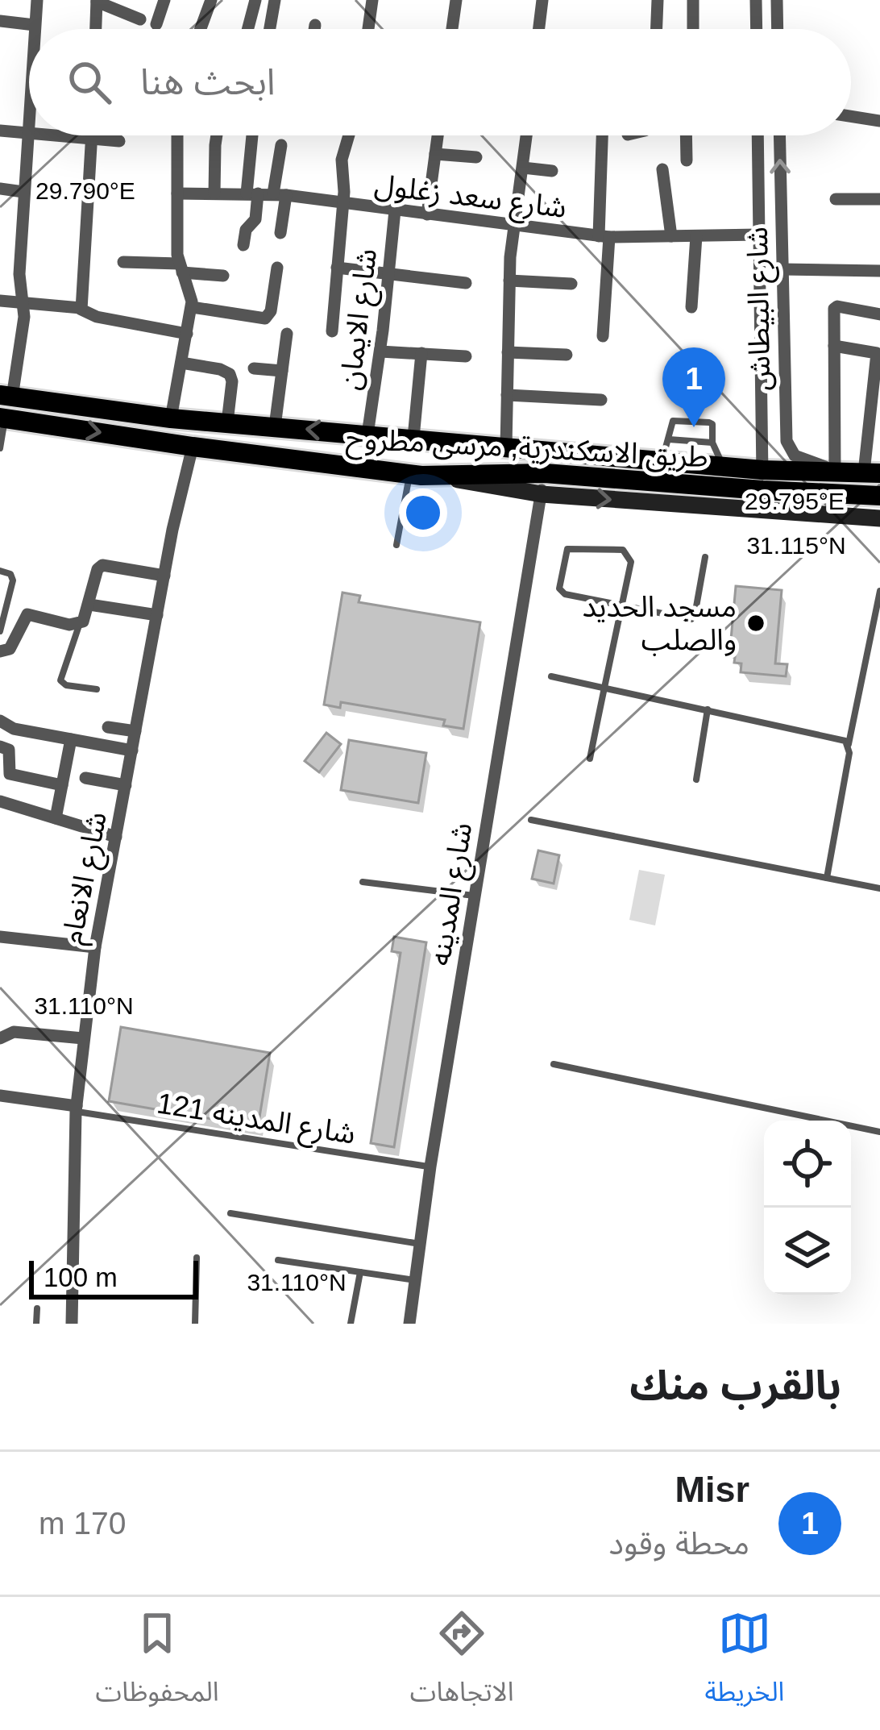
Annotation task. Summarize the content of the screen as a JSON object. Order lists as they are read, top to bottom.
{
  "streets": {
    "main road": ["طريق الاسكندرية, مرسى مطروح"],
    "street": [
      "شارع سعد زغلول",
      "شارع البيطاش",
      "شارع الايمان",
      "شارع الانعام",
      "شارع المدينه"
    ],
    "lane": ["شارع المدينه 121"]
  },
  "crossings": [
    ["شارع سعد زغلول", "شارع البيطاش"],
    ["شارع سعد زغلول", "شارع الايمان"],
    ["شارع البيطاش", "طريق الاسكندرية, مرسى مطروح"],
    ["شارع الايمان", "طريق الاسكندرية, مرسى مطروح"],
    ["طريق الاسكندرية, مرسى مطروح", "شارع الانعام"],
    ["طريق الاسكندرية, مرسى مطروح", "شارع المدينه"],
    ["شارع الانعام", "شارع المدينه 121"],
    ["شارع المدينه", "شارع المدينه 121"]
  ],
  "places": ["مسجد الحديد والصلب"],
  "scale_bar": "100 m",
  "page": {
    "search": "ابحث هنا",
    "pins": "1",
    "scale": "100 m",
    "heading": "بالقرب منك",
    "list": [
      {
        "mark": "1",
        "name": "Misr",
        "note": "محطة وقود",
        "value": "170 m"
      }
    ],
    "nav": ["الخريطة", "الاتجاهات", "المحفوظات"]
  },
  "coordinates": [
    "29.790°E",
    "29.795°E",
    "31.115°N",
    "31.110°N"
  ]
}
